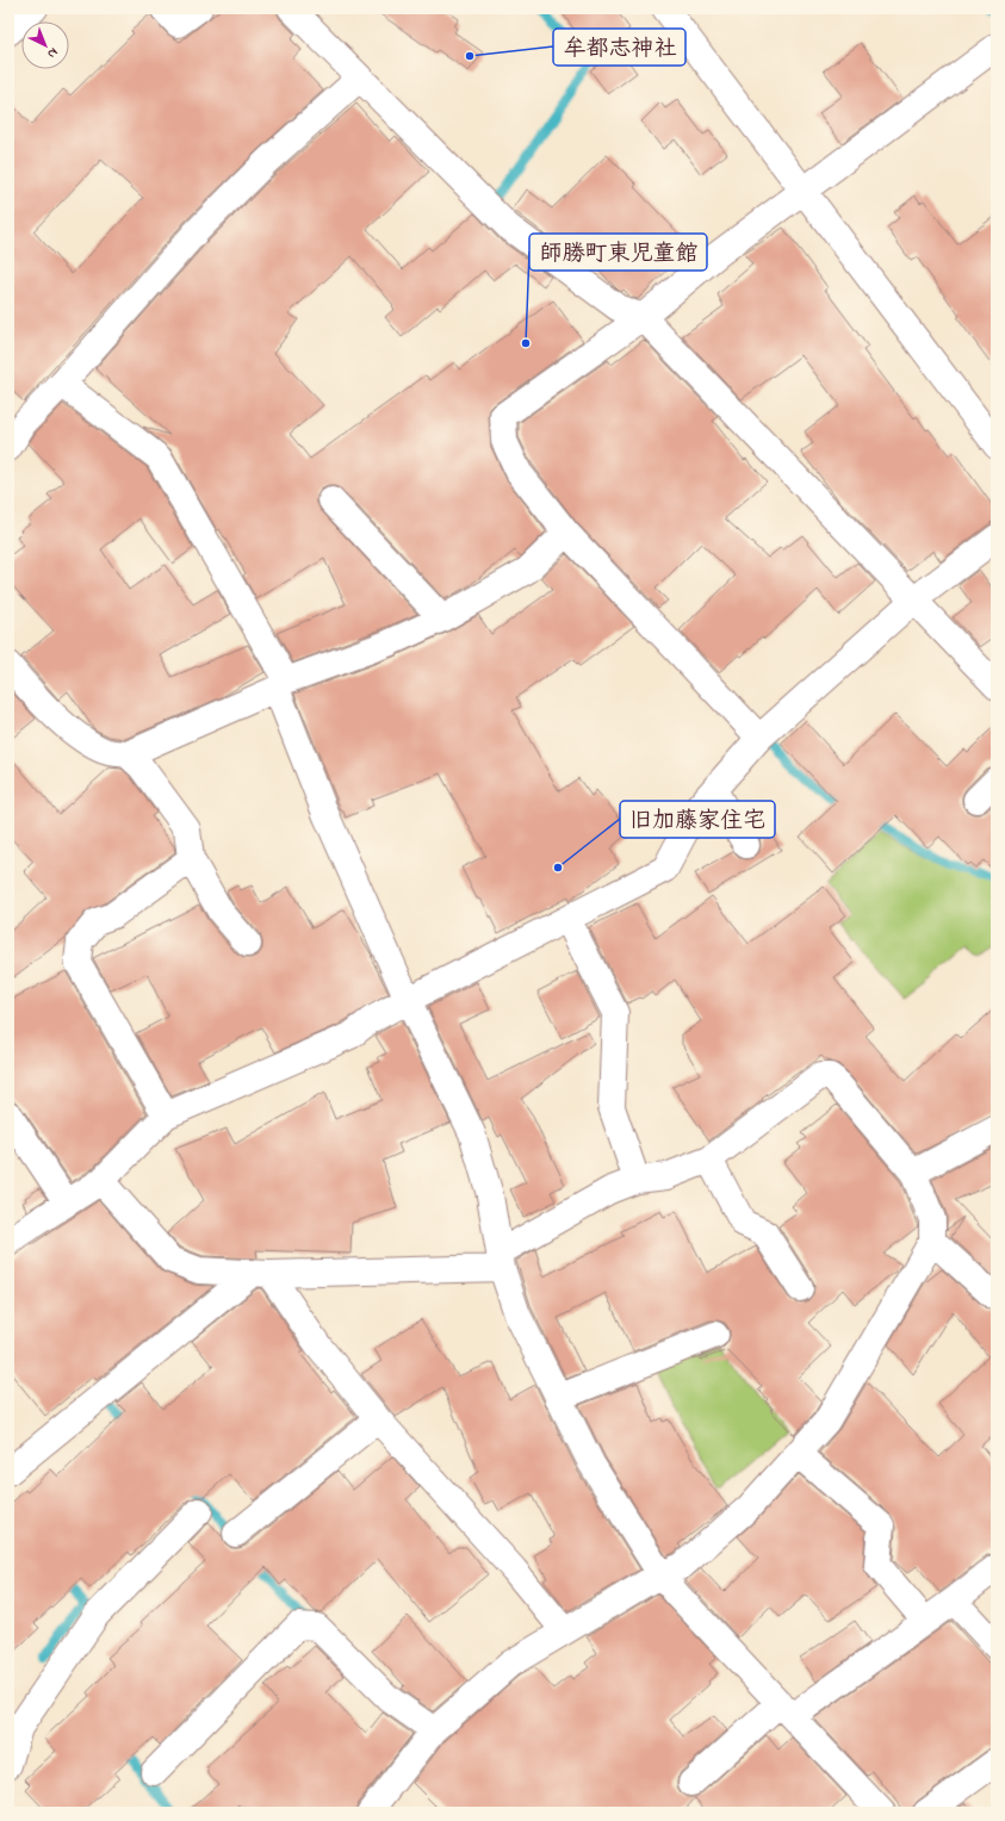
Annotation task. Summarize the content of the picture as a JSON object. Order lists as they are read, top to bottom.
{
  "places": ["牟都志神社", "師勝町東児童館", "旧加藤家住宅"],
  "north": "bottom right"
}
